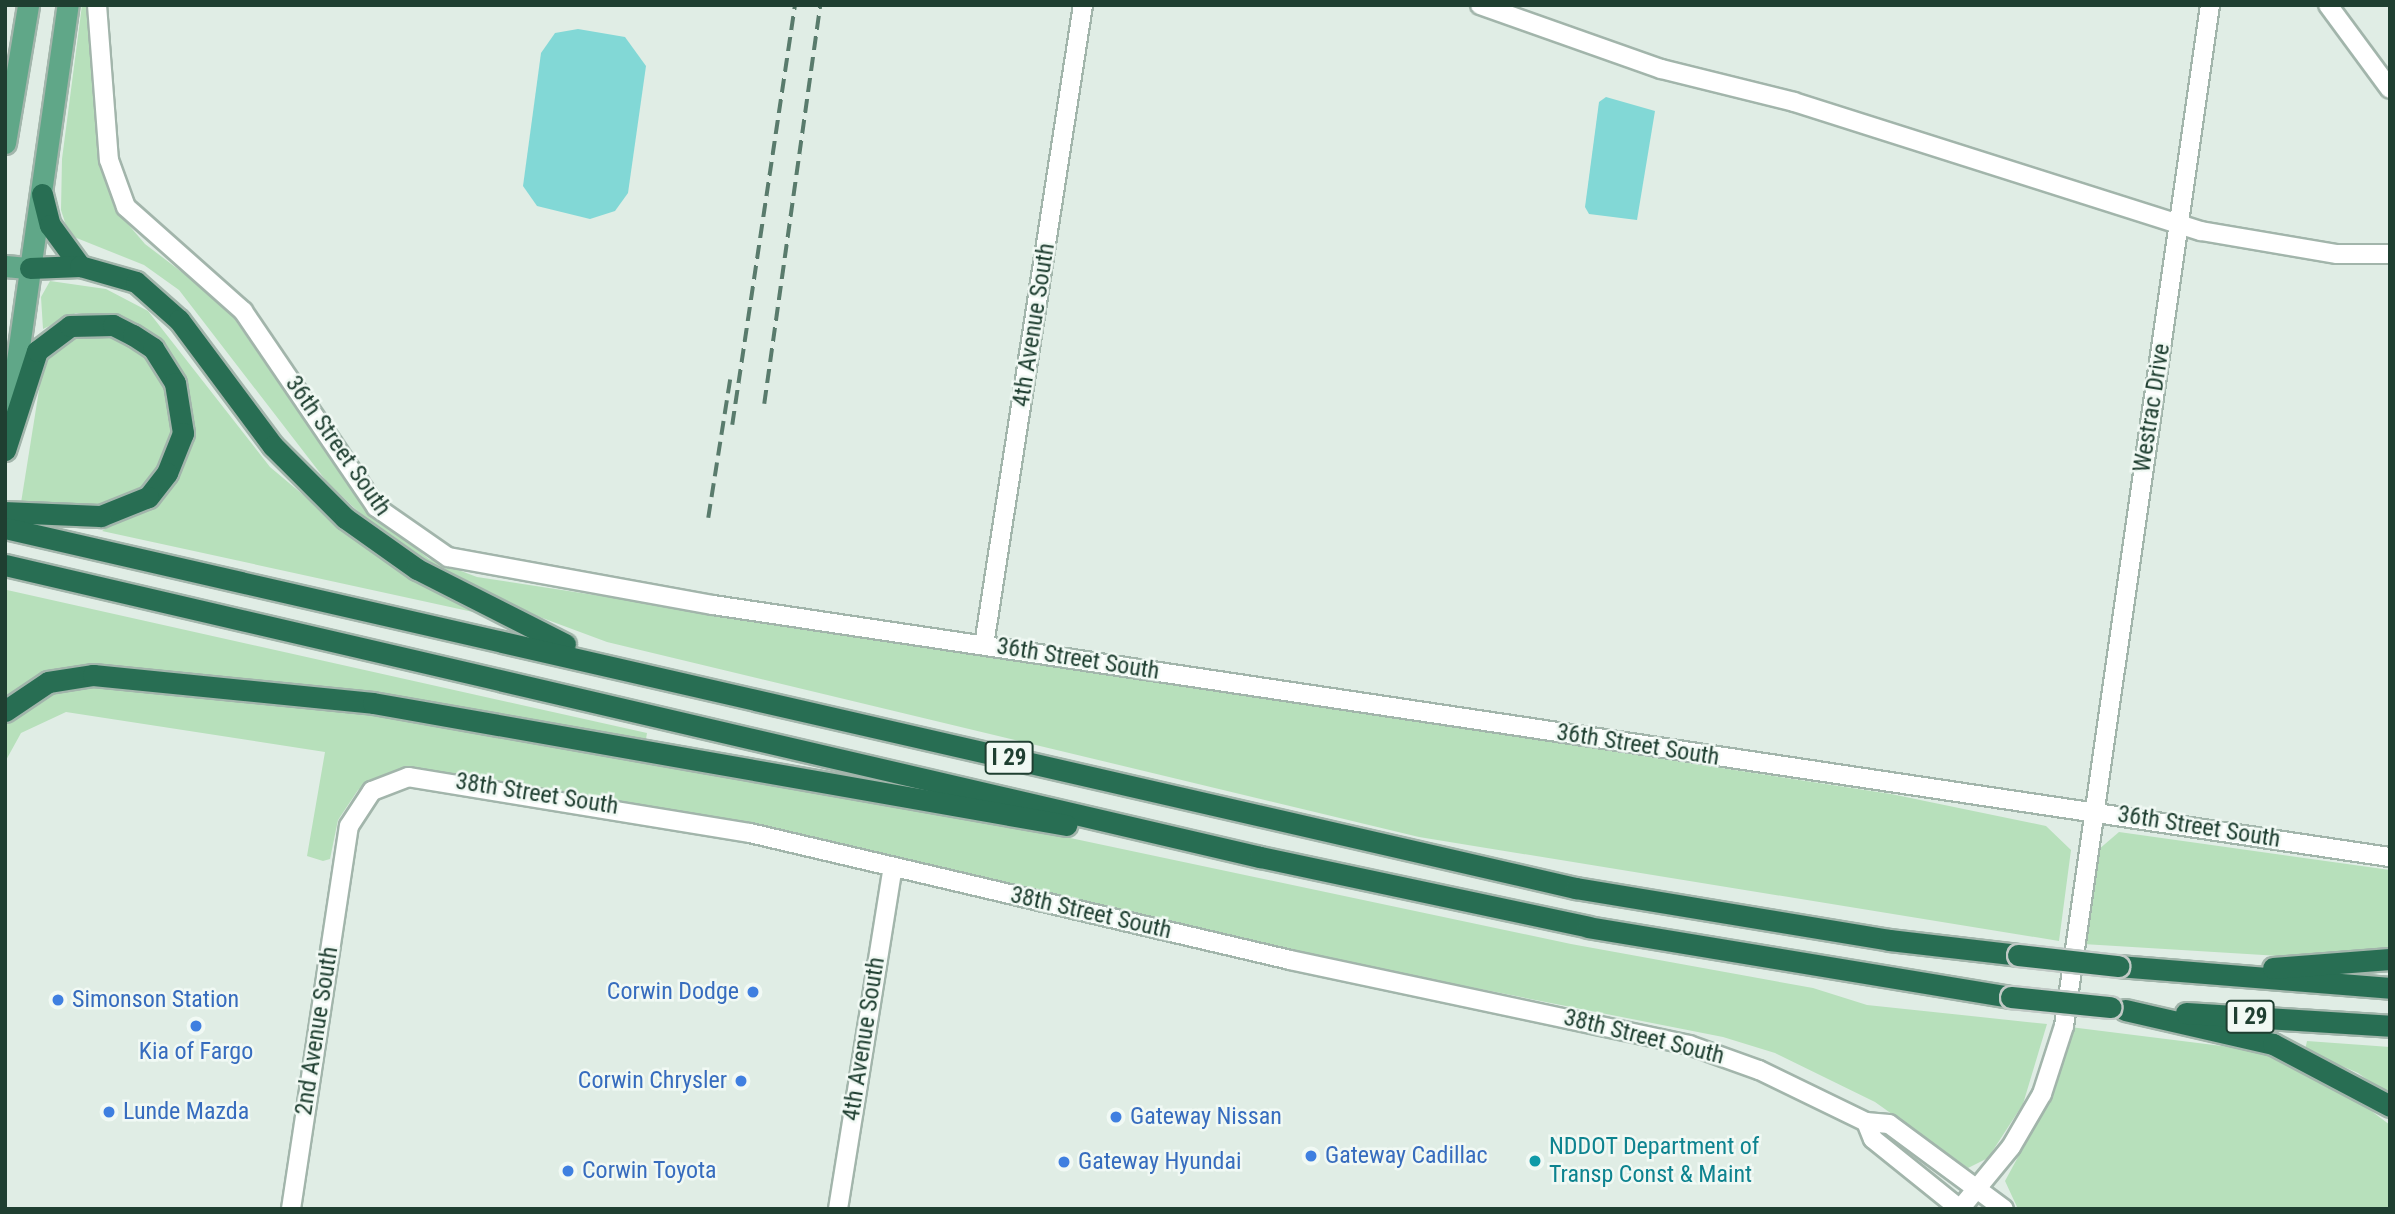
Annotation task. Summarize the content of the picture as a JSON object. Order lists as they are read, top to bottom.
{
  "streets": {
    "highway": ["I 29"],
    "street": [
      "4th Avenue South",
      "Westrac Drive",
      "36th Street South",
      "38th Street South",
      "2nd Avenue South"
    ]
  },
  "crossings": [
    ["4th Avenue South", "36th Street South"],
    ["4th Avenue South", "38th Street South"],
    ["Westrac Drive", "36th Street South"],
    ["Westrac Drive", "38th Street South"],
    ["38th Street South", "2nd Avenue South"]
  ],
  "places": [
    "Corwin Dodge",
    "Simonson Station",
    "Kia of Fargo",
    "Corwin Chrysler",
    "Lunde Mazda",
    "Gateway Nissan",
    "Gateway Cadillac",
    "NDDOT Department of Transp Const & Maint",
    "Gateway Hyundai",
    "Corwin Toyota"
  ]
}
